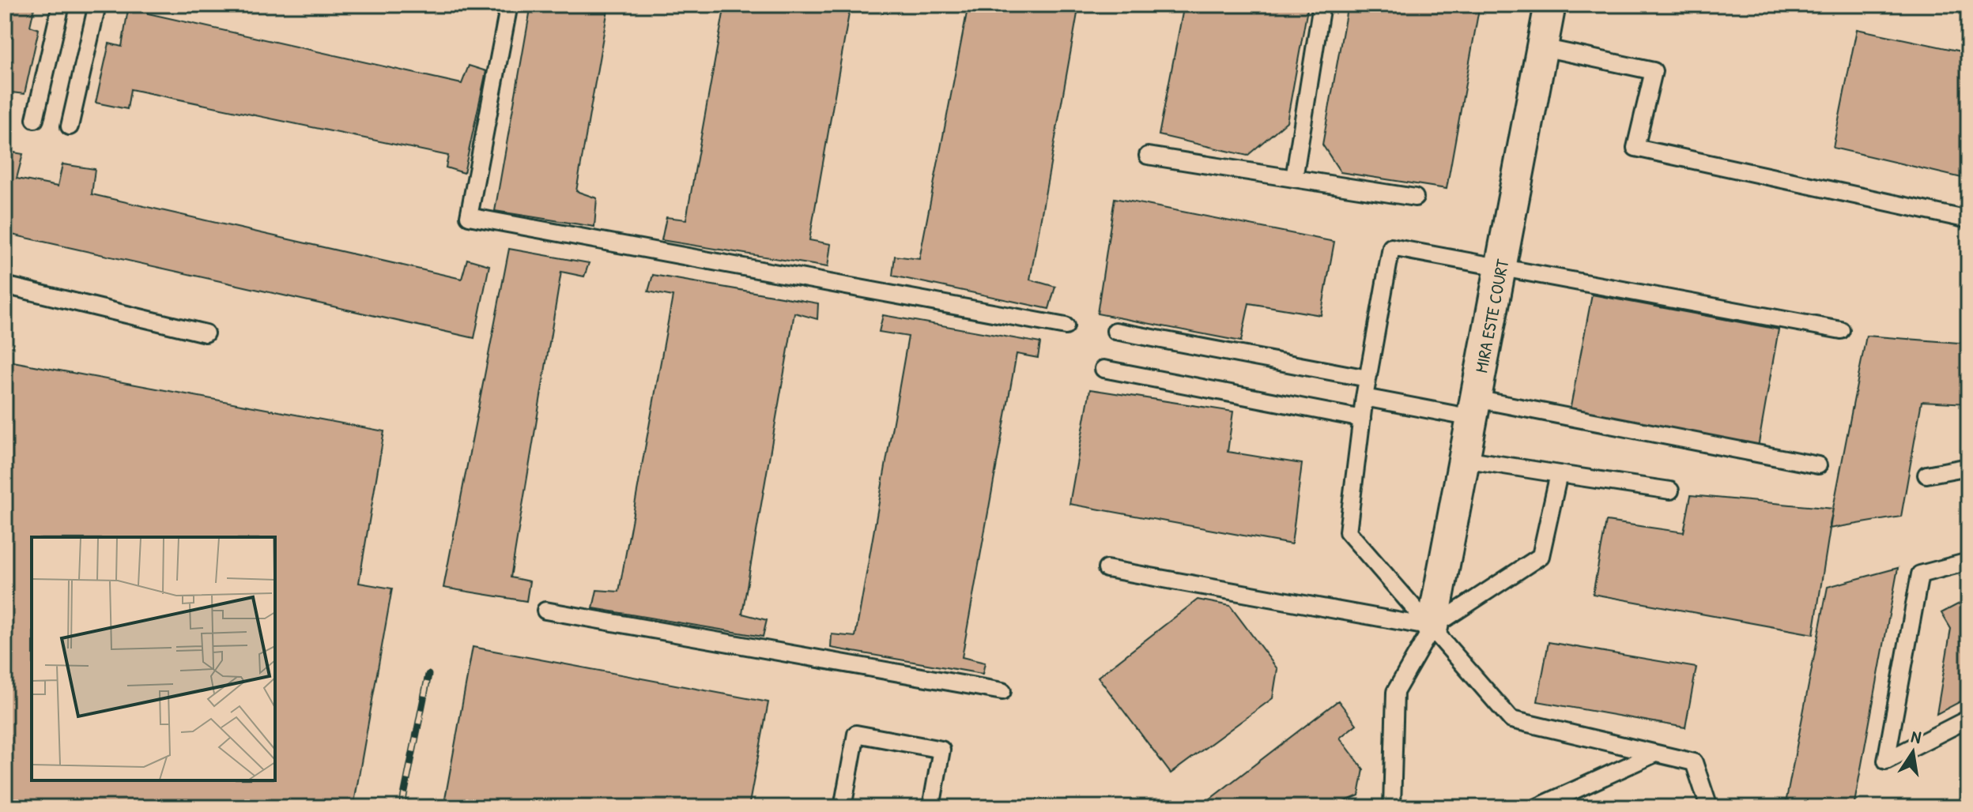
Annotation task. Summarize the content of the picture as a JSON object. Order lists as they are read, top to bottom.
{
  "streets": {
    "street": ["MIRA ESTE COURT"]
  },
  "north": "top"
}
